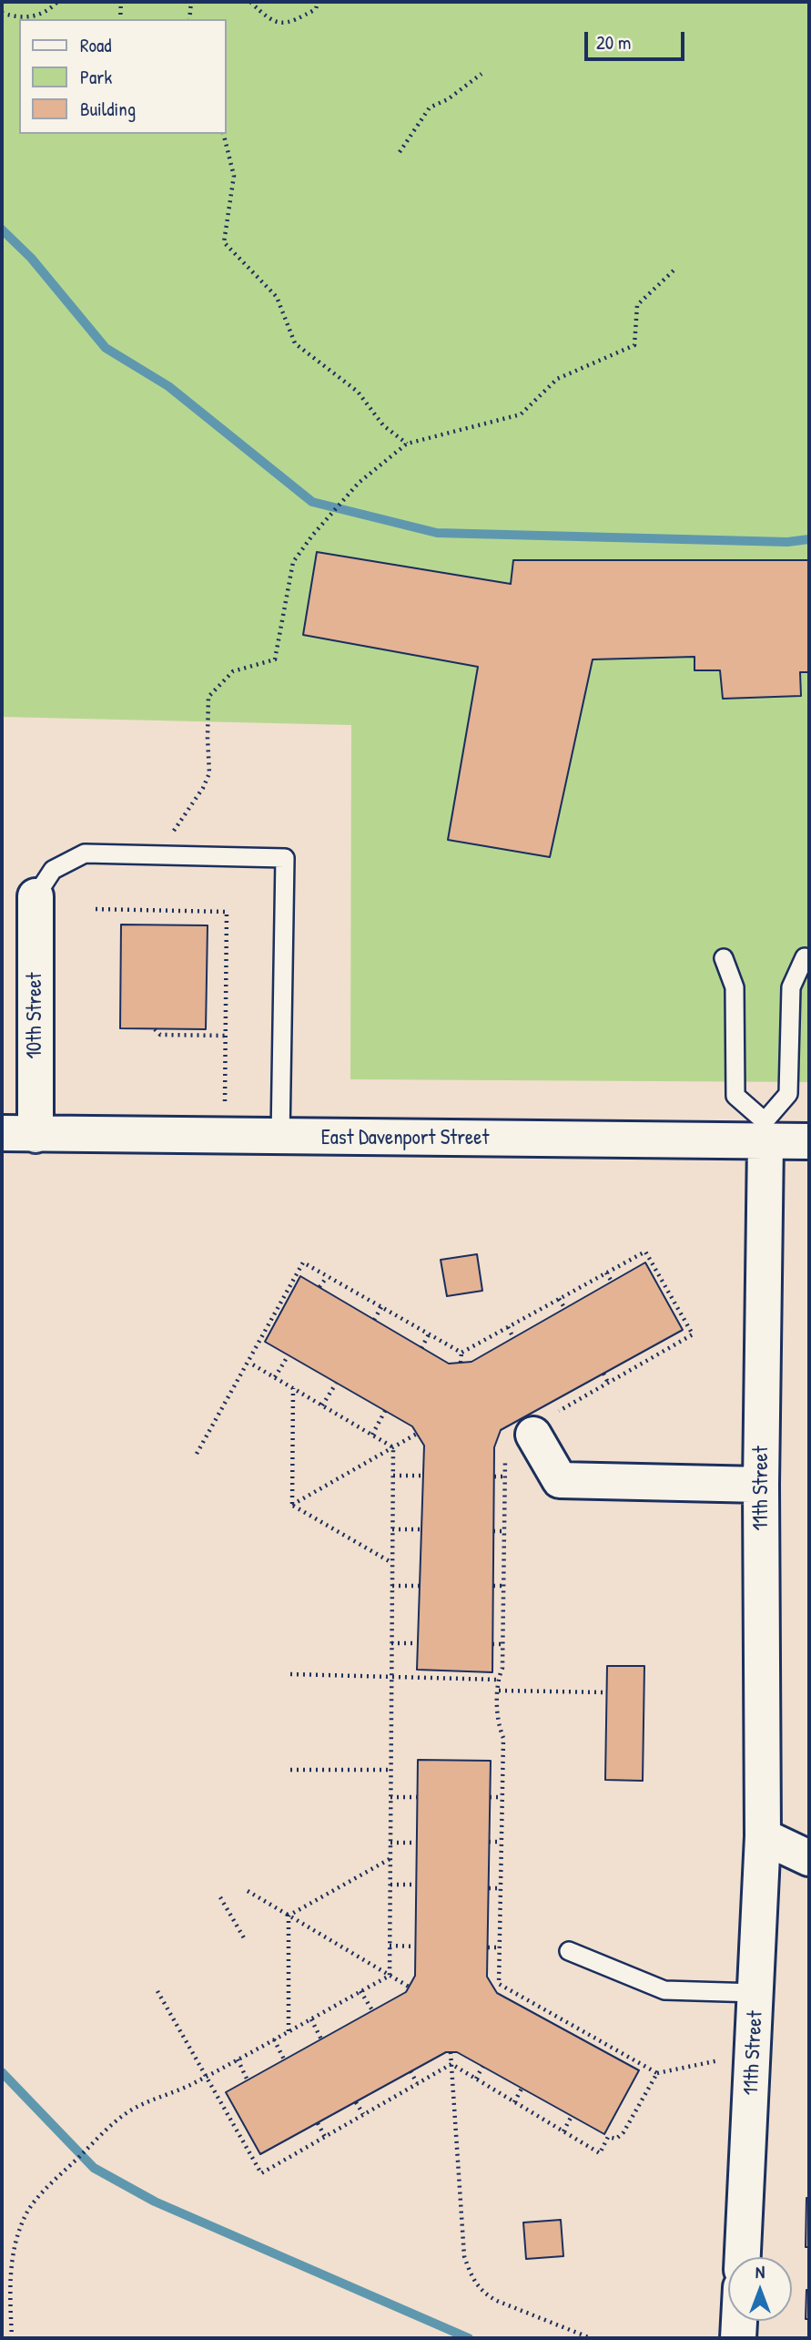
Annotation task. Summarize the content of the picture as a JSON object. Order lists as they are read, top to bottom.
{
  "streets": {
    "street": ["10th Street", "East Davenport Street", "11th Street"]
  },
  "crossings": [
    ["10th Street", "East Davenport Street"],
    ["East Davenport Street", "11th Street"]
  ],
  "legend": ["Road", "Park", "Building"],
  "scale_bar": "20 m",
  "north": "top"
}
